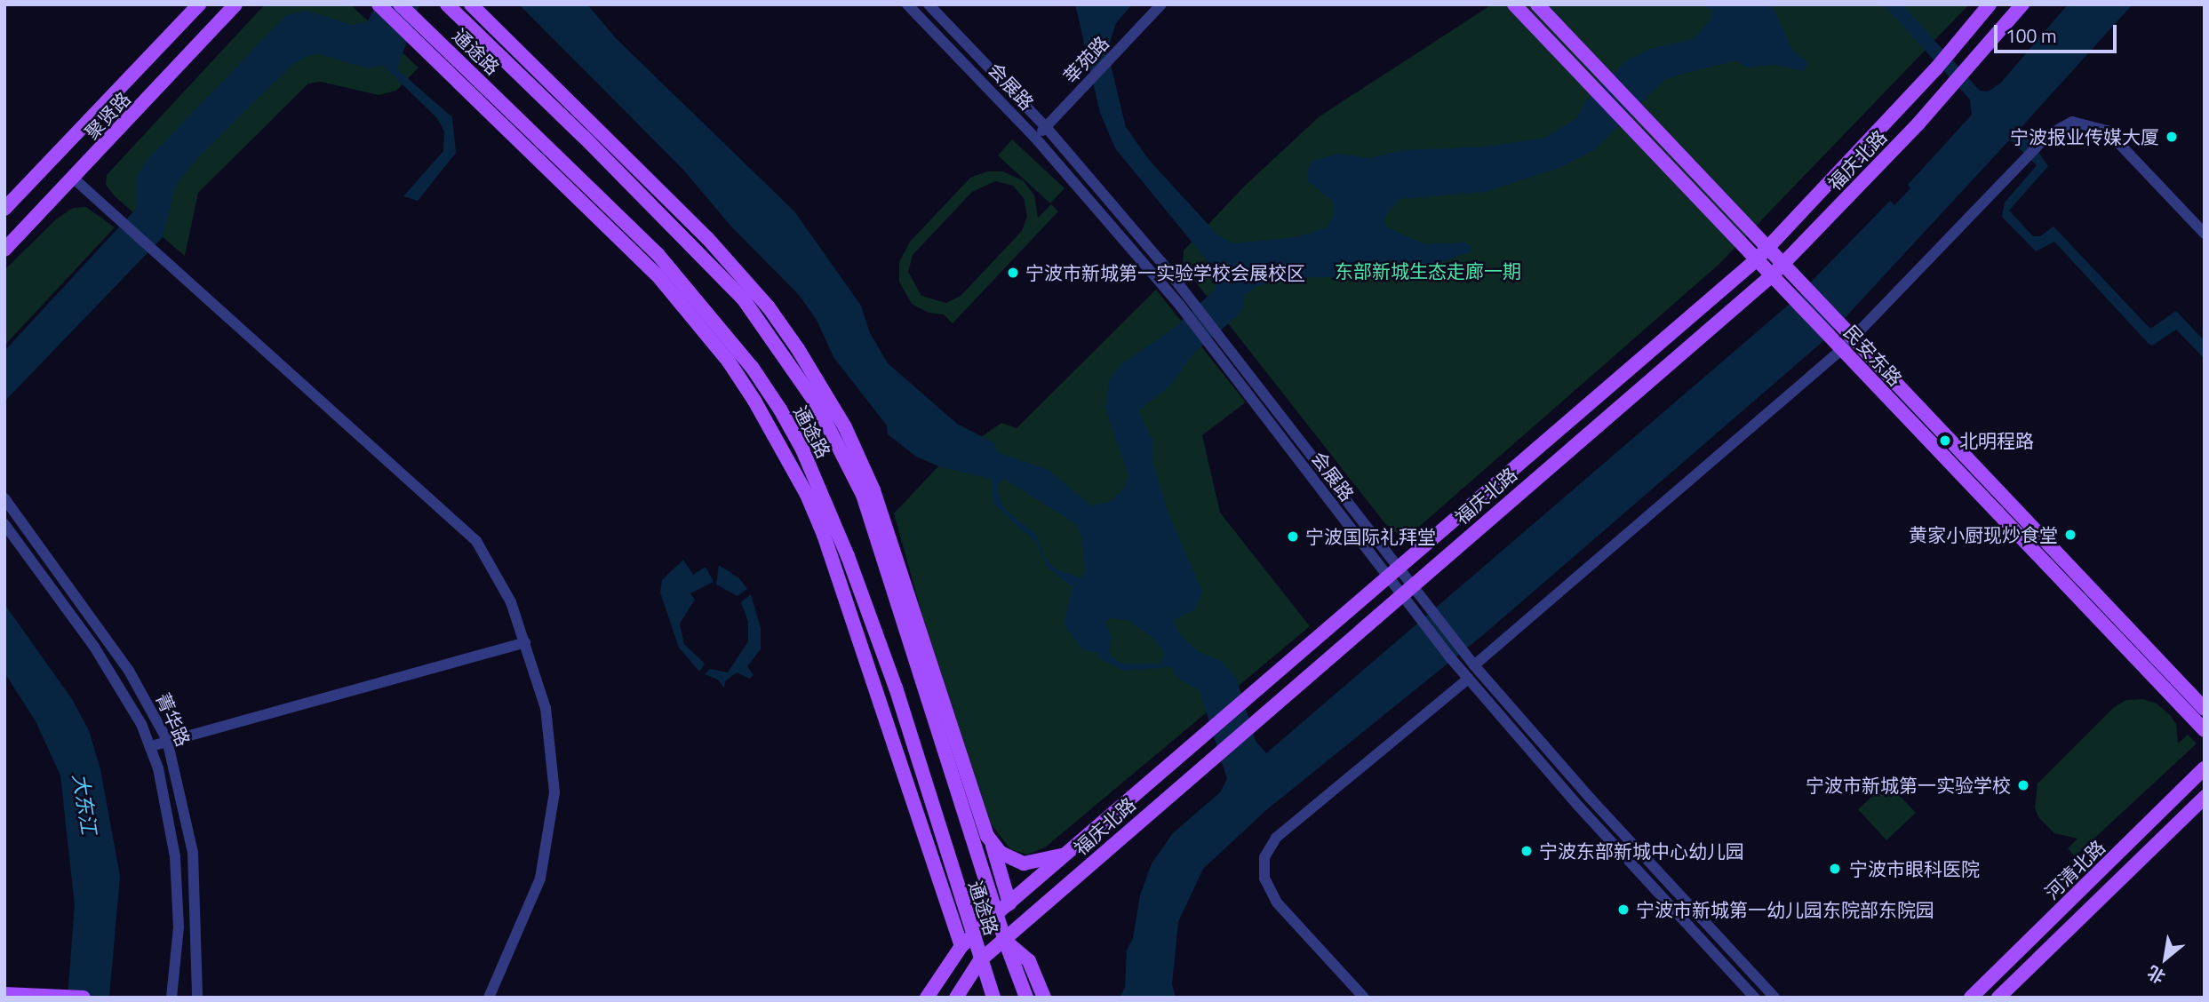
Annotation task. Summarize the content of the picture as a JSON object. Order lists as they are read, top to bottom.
{
  "streets": {
    "main road": [
      "通途路",
      "聚贤路",
      "福庆北路",
      "民安东路",
      "河清北路"
    ],
    "street": ["莘苑路", "会展路", "菁华路"]
  },
  "crossings": [
    ["通途路", "福庆北路"],
    ["莘苑路", "会展路"],
    ["会展路", "福庆北路"],
    ["福庆北路", "民安东路"]
  ],
  "water": ["大东江"],
  "parks": ["东部新城生态走廊一期"],
  "places": [
    "宁波报业传媒大厦",
    "宁波市新城第一实验学校会展校区",
    "北明程路",
    "黄家小厨现炒食堂",
    "宁波国际礼拜堂",
    "宁波市新城第一实验学校",
    "宁波东部新城中心幼儿园",
    "宁波市眼科医院",
    "宁波市新城第一幼儿园东院部东院园"
  ],
  "scale_bar": "100 m",
  "north": "bottom left"
}
